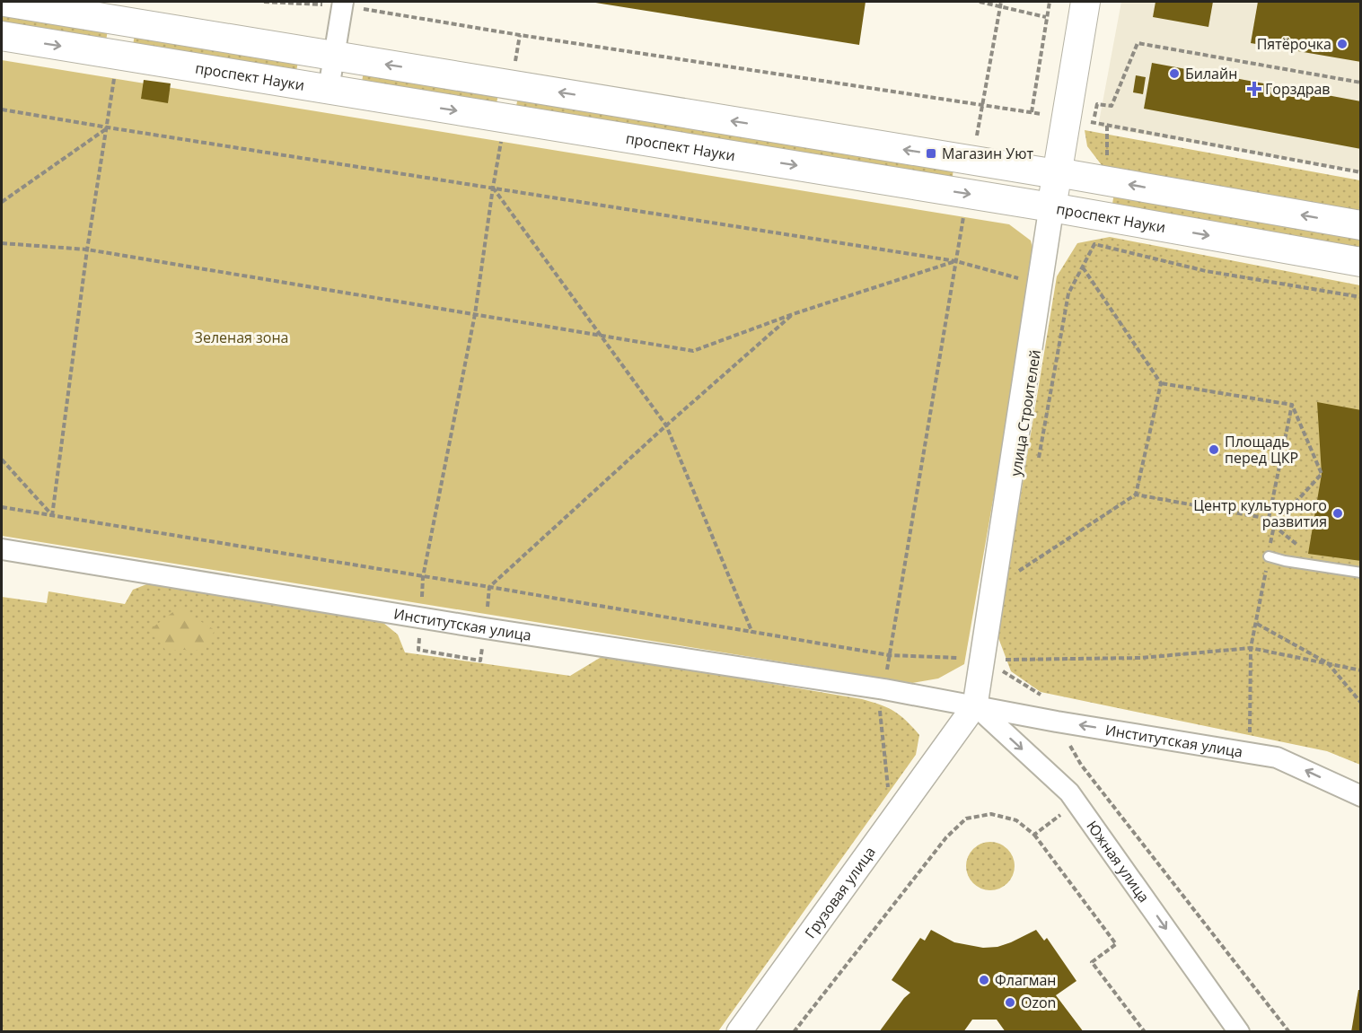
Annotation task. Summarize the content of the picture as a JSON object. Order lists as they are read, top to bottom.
{
  "streets": {
    "main road": ["проспект Науки", "улица Строителей"],
    "street": ["Институтская улица", "Южная улица", "Грузовая улица"]
  },
  "crossings": [
    ["проспект Науки", "улица Строителей"],
    ["улица Строителей", "Институтская улица"],
    ["улица Строителей", "Южная улица"],
    ["улица Строителей", "Грузовая улица"],
    ["Институтская улица", "Южная улица"],
    ["Институтская улица", "Грузовая улица"],
    ["Южная улица", "Грузовая улица"]
  ],
  "one_way": ["Южная улица"],
  "parks": ["Зеленая зона"],
  "places": {
    "other": [
      "Пятёрочка",
      "Билайн",
      "Площадь перед ЦКР",
      "Центр культурного развития",
      "Флагман",
      "Ozon"
    ],
    "health": ["Горздрав"],
    "transit": ["Магазин Уют"]
  }
}
